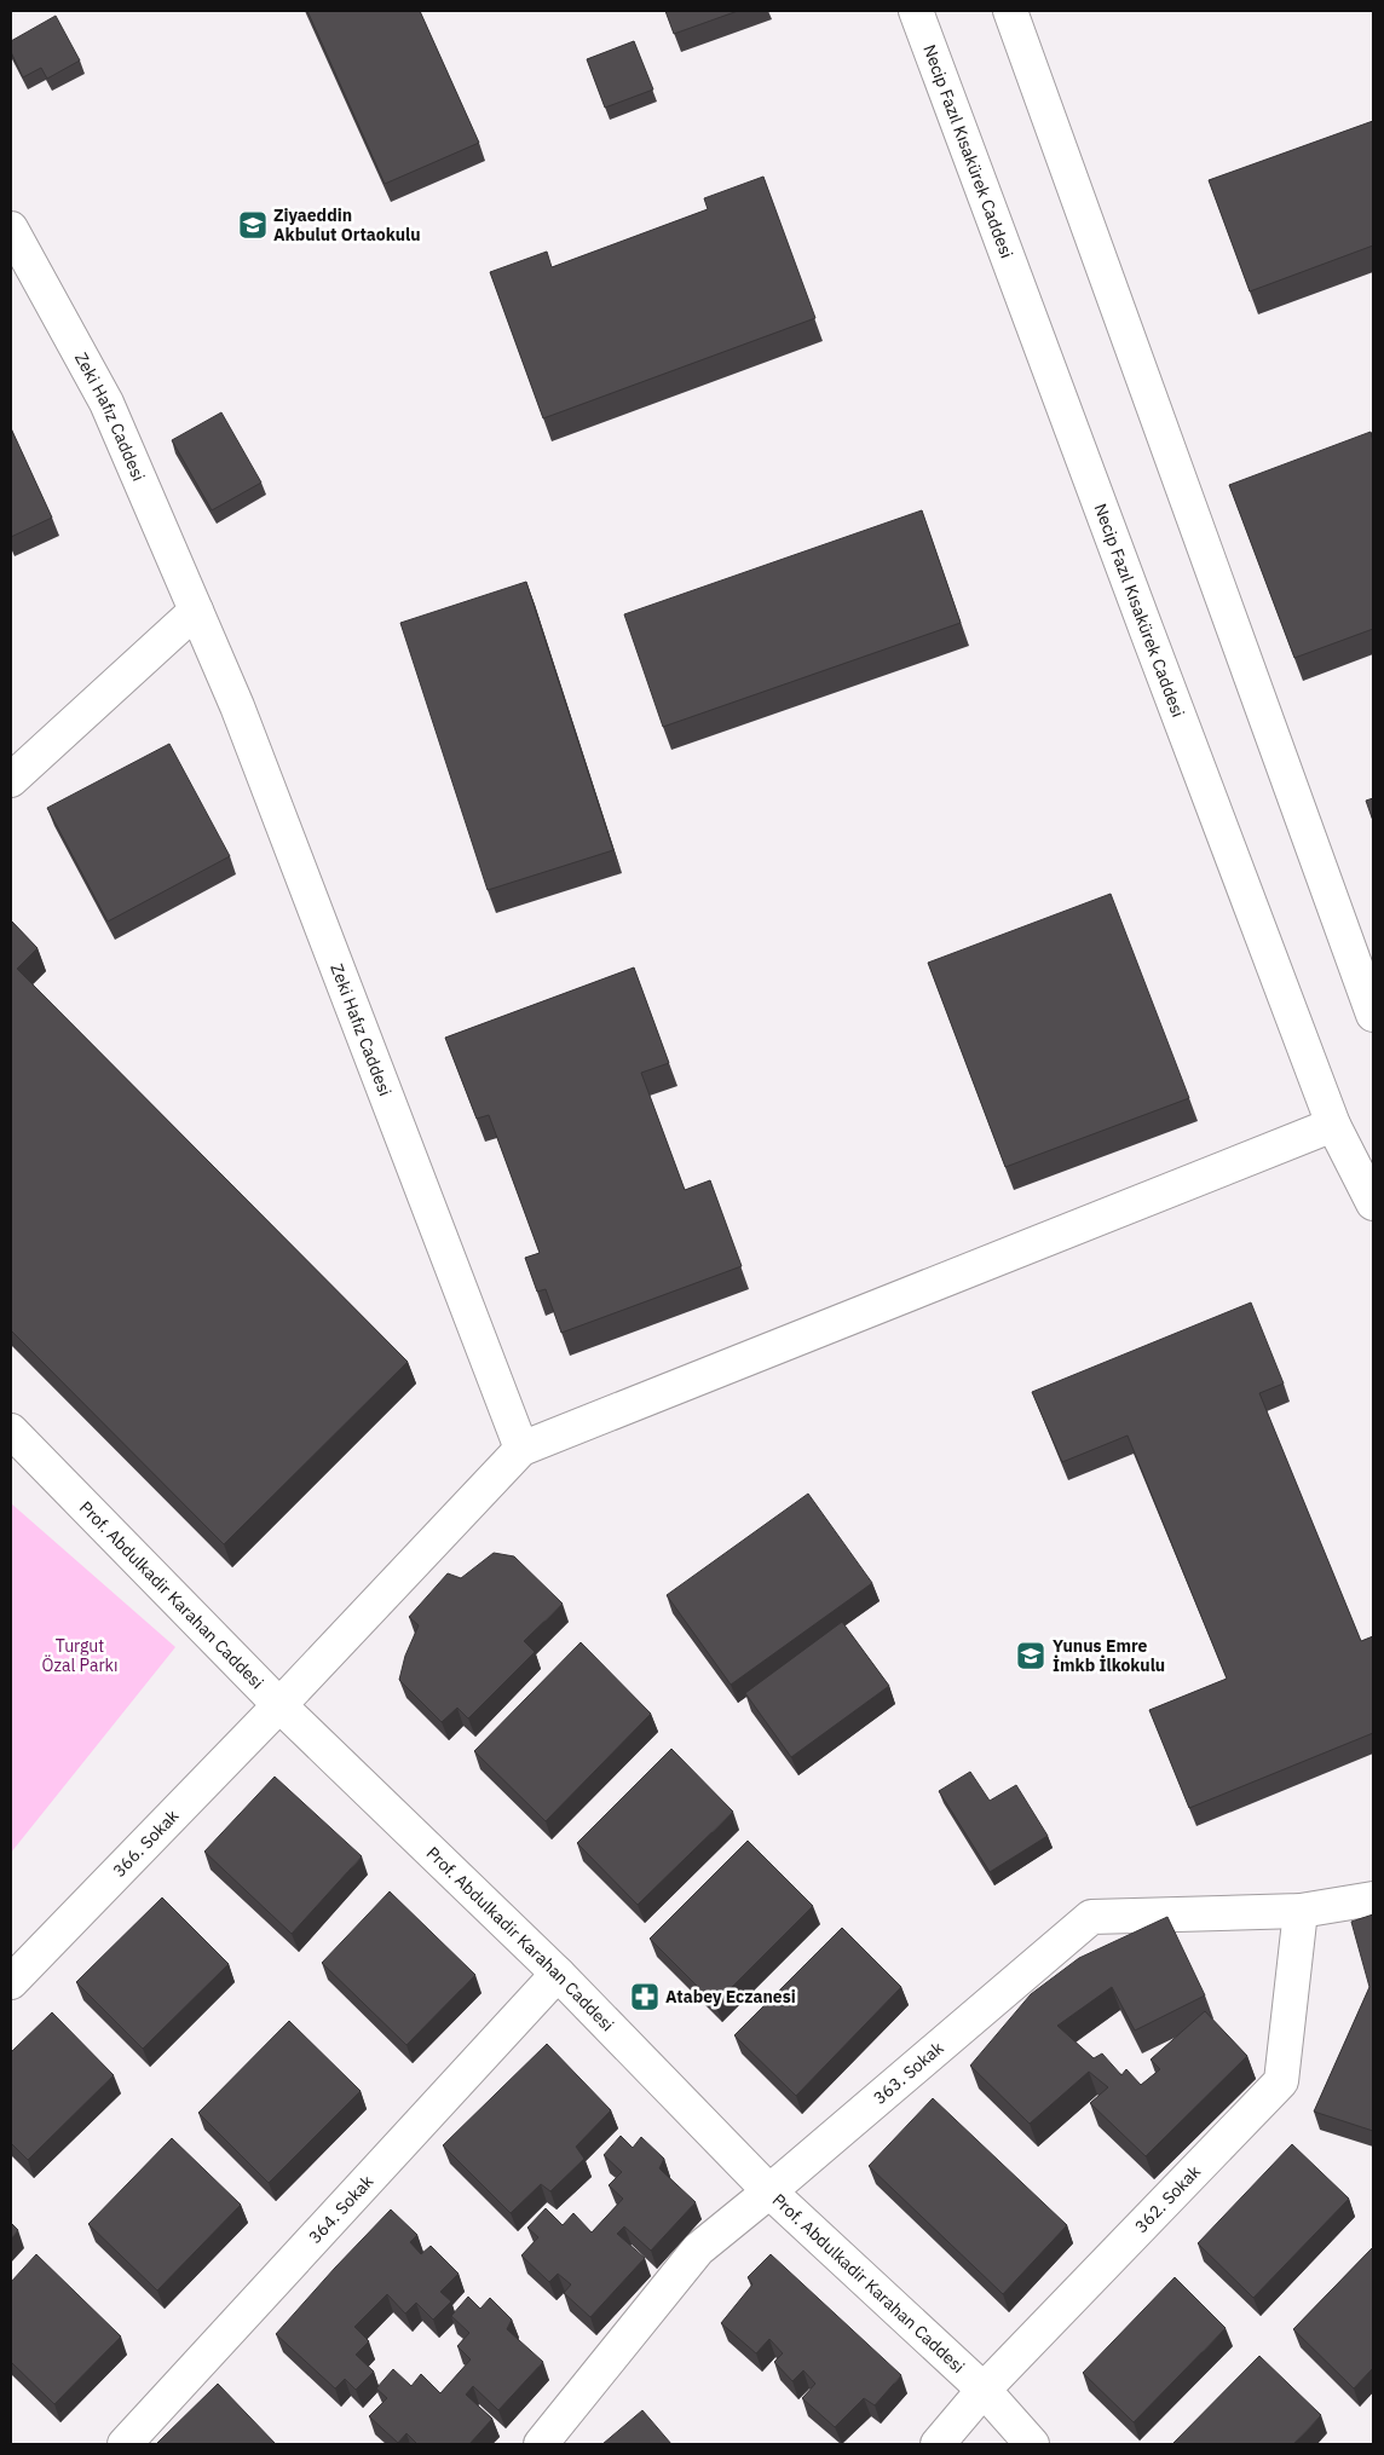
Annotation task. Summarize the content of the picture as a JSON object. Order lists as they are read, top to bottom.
{
  "streets": {
    "street": [
      "Necip Fazıl Kısakürek Caddesi",
      "Zeki Hafız Caddesi",
      "Prof. Abdulkadir Karahan Caddesi",
      "366. Sokak",
      "363. Sokak",
      "362. Sokak",
      "364. Sokak"
    ]
  },
  "crossings": [
    ["Zeki Hafız Caddesi", "366. Sokak"],
    ["Prof. Abdulkadir Karahan Caddesi", "366. Sokak"],
    ["Prof. Abdulkadir Karahan Caddesi", "363. Sokak"],
    ["Prof. Abdulkadir Karahan Caddesi", "362. Sokak"],
    ["Prof. Abdulkadir Karahan Caddesi", "364. Sokak"],
    ["363. Sokak", "362. Sokak"]
  ],
  "parks": ["Turgut Özal Parkı"],
  "places": {
    "school or university": ["Ziyaeddin Akbulut Ortaokulu", "Yunus Emre İmkb İlkokulu"],
    "pharmacy": ["Atabey Eczanesi"]
  }
}
